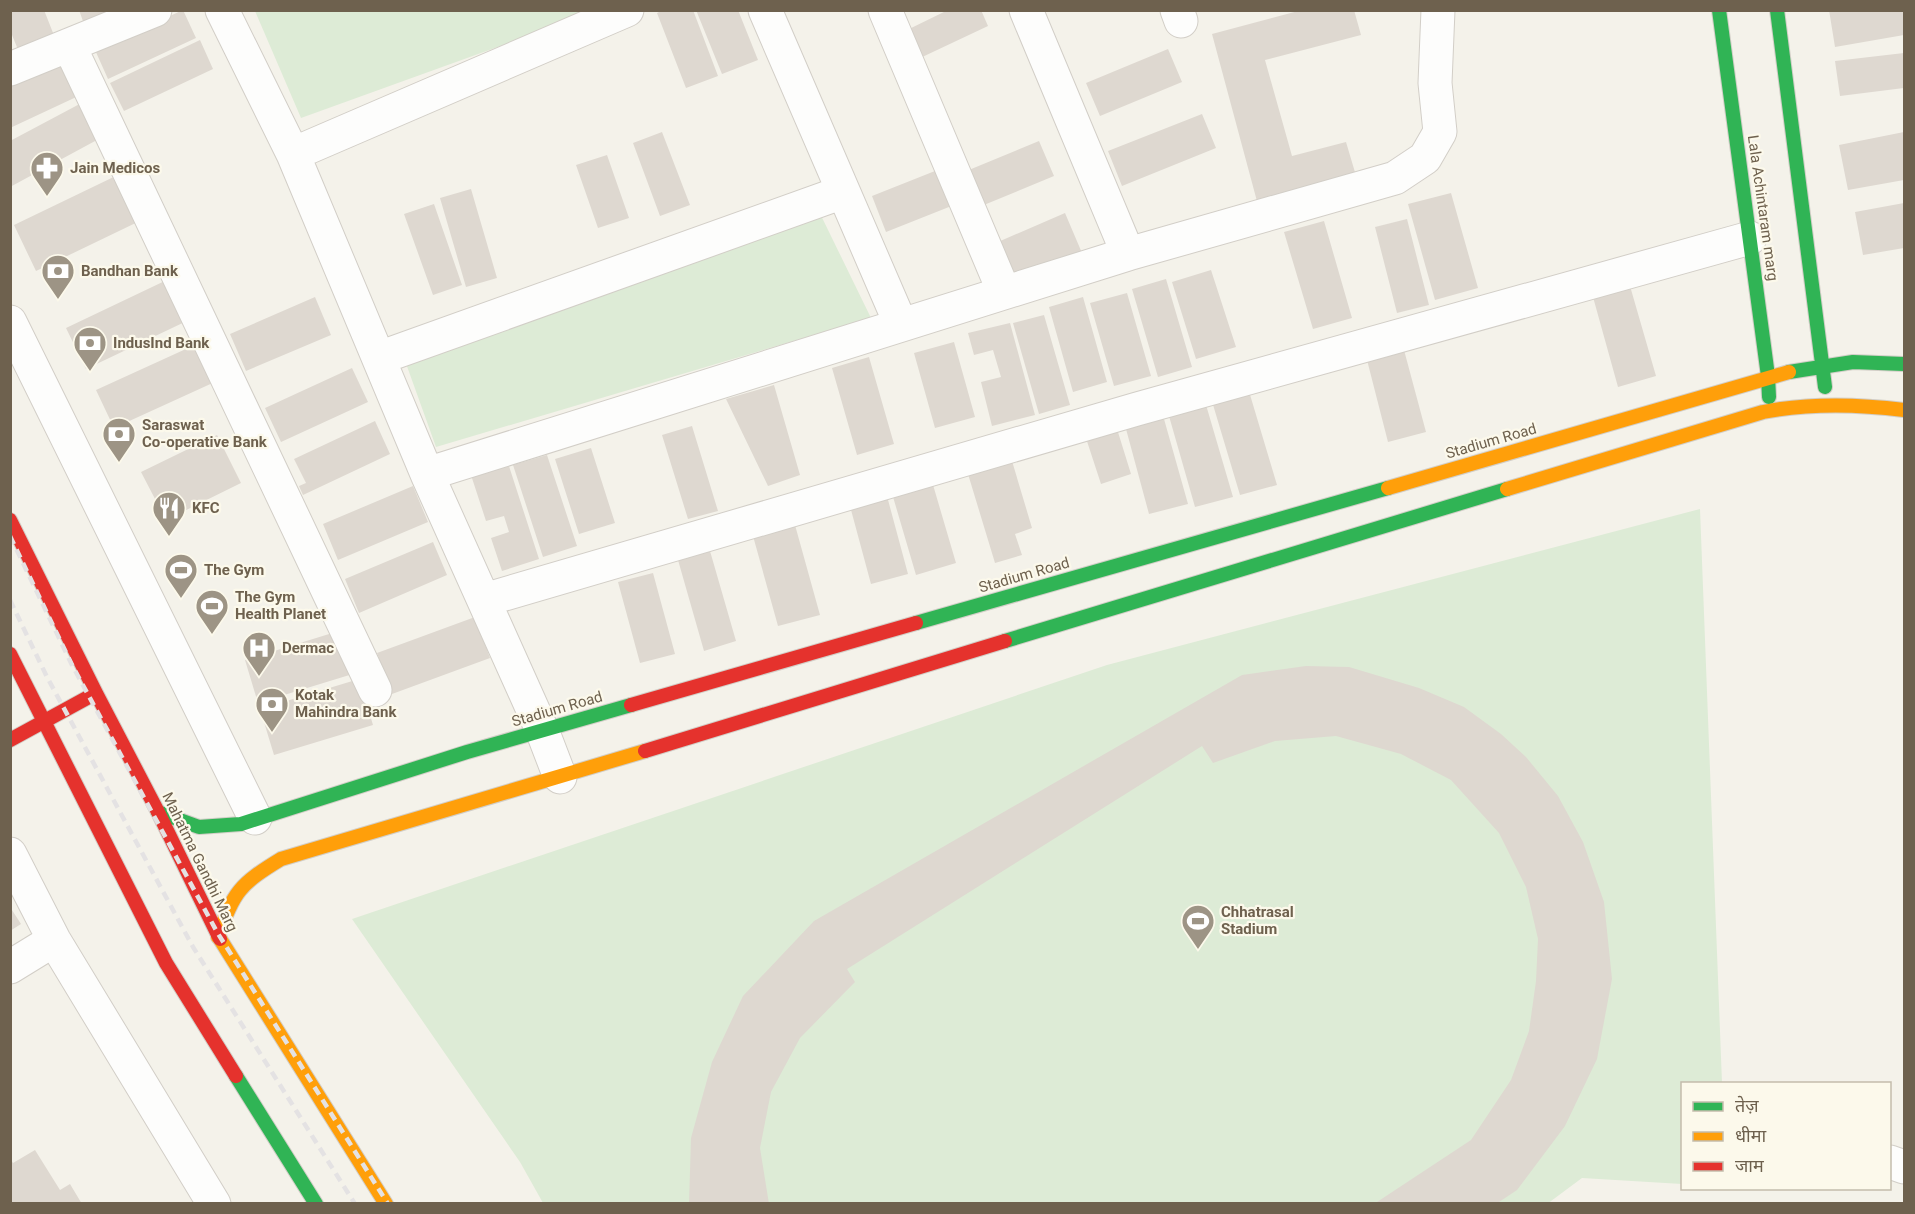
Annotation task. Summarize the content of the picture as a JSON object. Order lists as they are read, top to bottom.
{
  "streets": {
    "street": ["Lala Achintaram marg", "Stadium Road", "Mahatma Gandhi Marg"]
  },
  "crossings": [
    ["Lala Achintaram marg", "Stadium Road"],
    ["Stadium Road", "Mahatma Gandhi Marg"]
  ],
  "places": {
    "pharmacy": ["Jain Medicos"],
    "bank": [
      "Bandhan Bank",
      "IndusInd Bank",
      "Saraswat Co-operative Bank",
      "Kotak Mahindra Bank"
    ],
    "restaurant": ["KFC"],
    "sports": ["The Gym", "The Gym Health Planet", "Chhatrasal Stadium"],
    "hospital": ["Dermac"]
  },
  "legend": ["तेज़", "धीमा", "जाम"]
}
